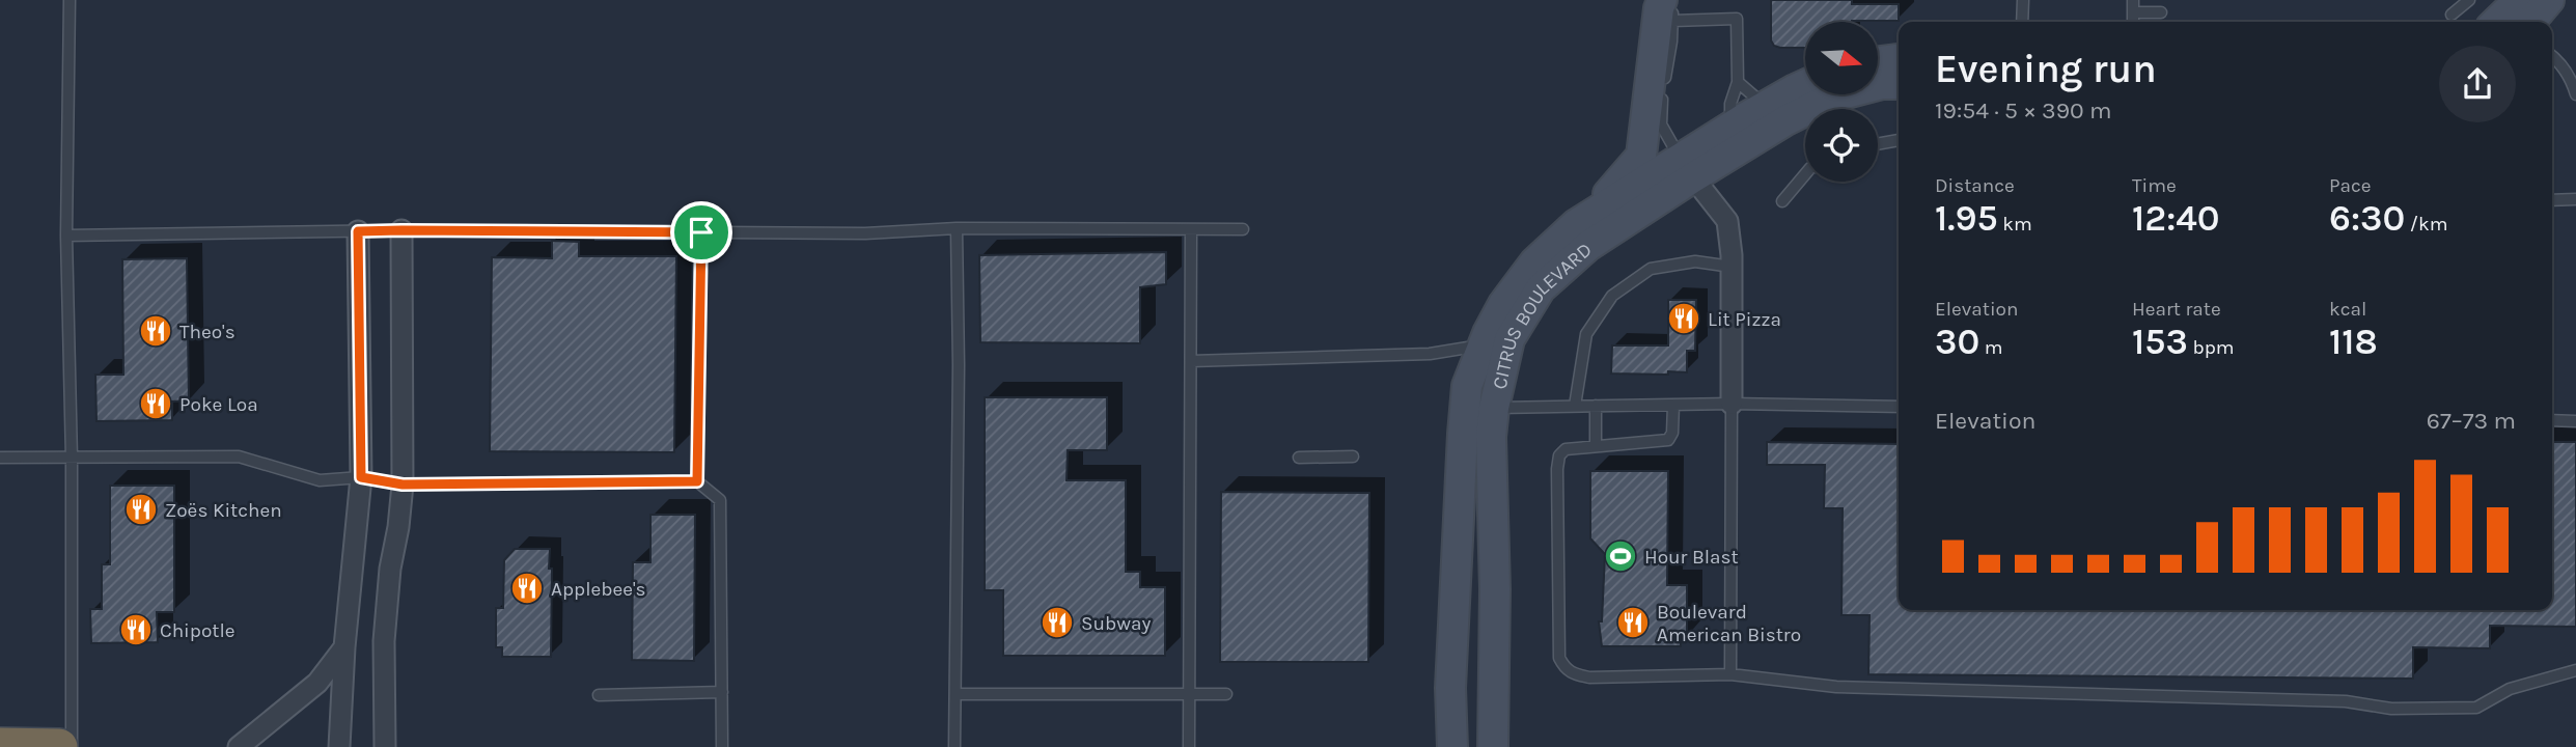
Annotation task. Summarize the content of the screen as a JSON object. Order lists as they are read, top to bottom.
{
  "streets": {
    "street": ["CITRUS BOULEVARD"]
  },
  "places": {
    "restaurant": [
      "Lit Pizza",
      "Theo's",
      "Poke Loa",
      "Zoës Kitchen",
      "Applebee's",
      "Subway",
      "Boulevard American Bistro",
      "Chipotle"
    ],
    "sports": ["Hour Blast"]
  },
  "north": "right",
  "page": {
    "heading": ["Evening run", "19:54 · 5 × 390 m"],
    "stats": [
      ["Distance", "1.95 km"],
      ["Time", "12:40"],
      ["Pace", "6:30 /km"],
      ["Elevation", "30 m"],
      ["Heart rate", "153 bpm"],
      ["kcal", "118"]
    ],
    "chart": ["Elevation", "67–73 m"]
  }
}
